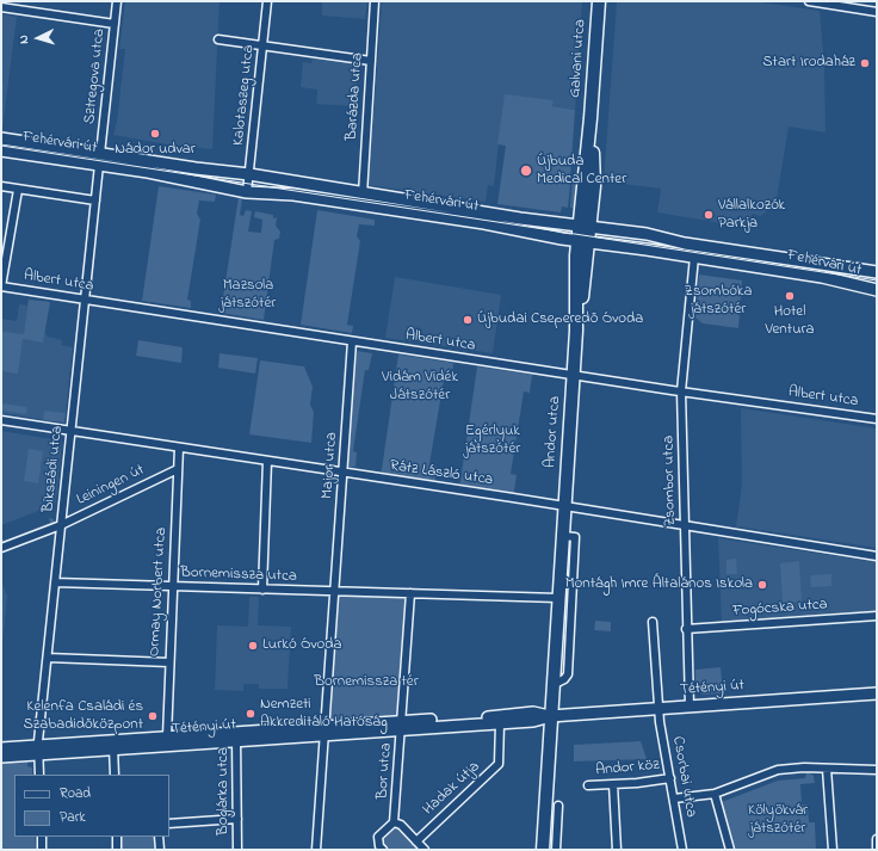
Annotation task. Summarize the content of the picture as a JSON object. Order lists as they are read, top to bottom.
{
  "streets": {
    "main road": ["Galvani utca", "Andor utca"],
    "street": [
      "Sztregova utca",
      "Kalotaszeg utca",
      "Barázda utca",
      "Fehérvári út",
      "Albert utca",
      "Major utca",
      "Bikszádi utca",
      "Rátz László utca",
      "Zsombor utca",
      "Leiningen út",
      "Bornemissza utca",
      "Ormay Norbert utca",
      "Fogócska utca",
      "Tétényi út",
      "Andor köz",
      "Bor utca",
      "Csorbai utca",
      "Hadak útja",
      "Boglárka utca"
    ]
  },
  "crossings": [
    ["Galvani utca", "Fehérvári út"],
    ["Galvani utca", "Andor utca"],
    ["Sztregova utca", "Fehérvári út"],
    ["Sztregova utca", "Bikszádi utca"],
    ["Kalotaszeg utca", "Fehérvári út"],
    ["Barázda utca", "Fehérvári út"],
    ["Fehérvári út", "Andor utca"],
    ["Fehérvári út", "Bikszádi utca"],
    ["Fehérvári út", "Zsombor utca"],
    ["Albert utca", "Andor utca"],
    ["Albert utca", "Major utca"],
    ["Albert utca", "Bikszádi utca"],
    ["Albert utca", "Zsombor utca"],
    ["Andor utca", "Rátz László utca"],
    ["Andor utca", "Tétényi út"],
    ["Major utca", "Rátz László utca"],
    ["Major utca", "Bornemissza utca"],
    ["Bikszádi utca", "Rátz László utca"],
    ["Bikszádi utca", "Leiningen út"],
    ["Bikszádi utca", "Bornemissza utca"],
    ["Bikszádi utca", "Tétényi út"],
    ["Rátz László utca", "Zsombor utca"],
    ["Rátz László utca", "Ormay Norbert utca"],
    ["Zsombor utca", "Fogócska utca"],
    ["Zsombor utca", "Tétényi út"],
    ["Leiningen út", "Ormay Norbert utca"],
    ["Bornemissza utca", "Ormay Norbert utca"],
    ["Ormay Norbert utca", "Tétényi út"],
    ["Tétényi út", "Bor utca"],
    ["Tétényi út", "Csorbai utca"],
    ["Tétényi út", "Hadak útja"],
    ["Tétényi út", "Boglárka utca"],
    ["Andor köz", "Csorbai utca"]
  ],
  "parks": [
    "Mazsola játszótér",
    "Zsombóka játszótér",
    "Vidám Vidék Játszótér",
    "Egérlyuk játszótér",
    "Bornemissza tér",
    "Kölyökvár játszótér"
  ],
  "places": [
    "Start Irodaház",
    "Nádor udvar",
    "Újbuda Medical Center",
    "Vállalkozók Parkja",
    "Hotel Ventura",
    "Újbudai Cseperedő Óvoda",
    "Montágh Imre Általános Iskola",
    "Lurkó Óvoda",
    "Nemzeti Akkreditáló Hatóság",
    "Kelenfa Családi és Szabadidőközpont"
  ],
  "legend": ["Road", "Park"],
  "north": "left"
}
